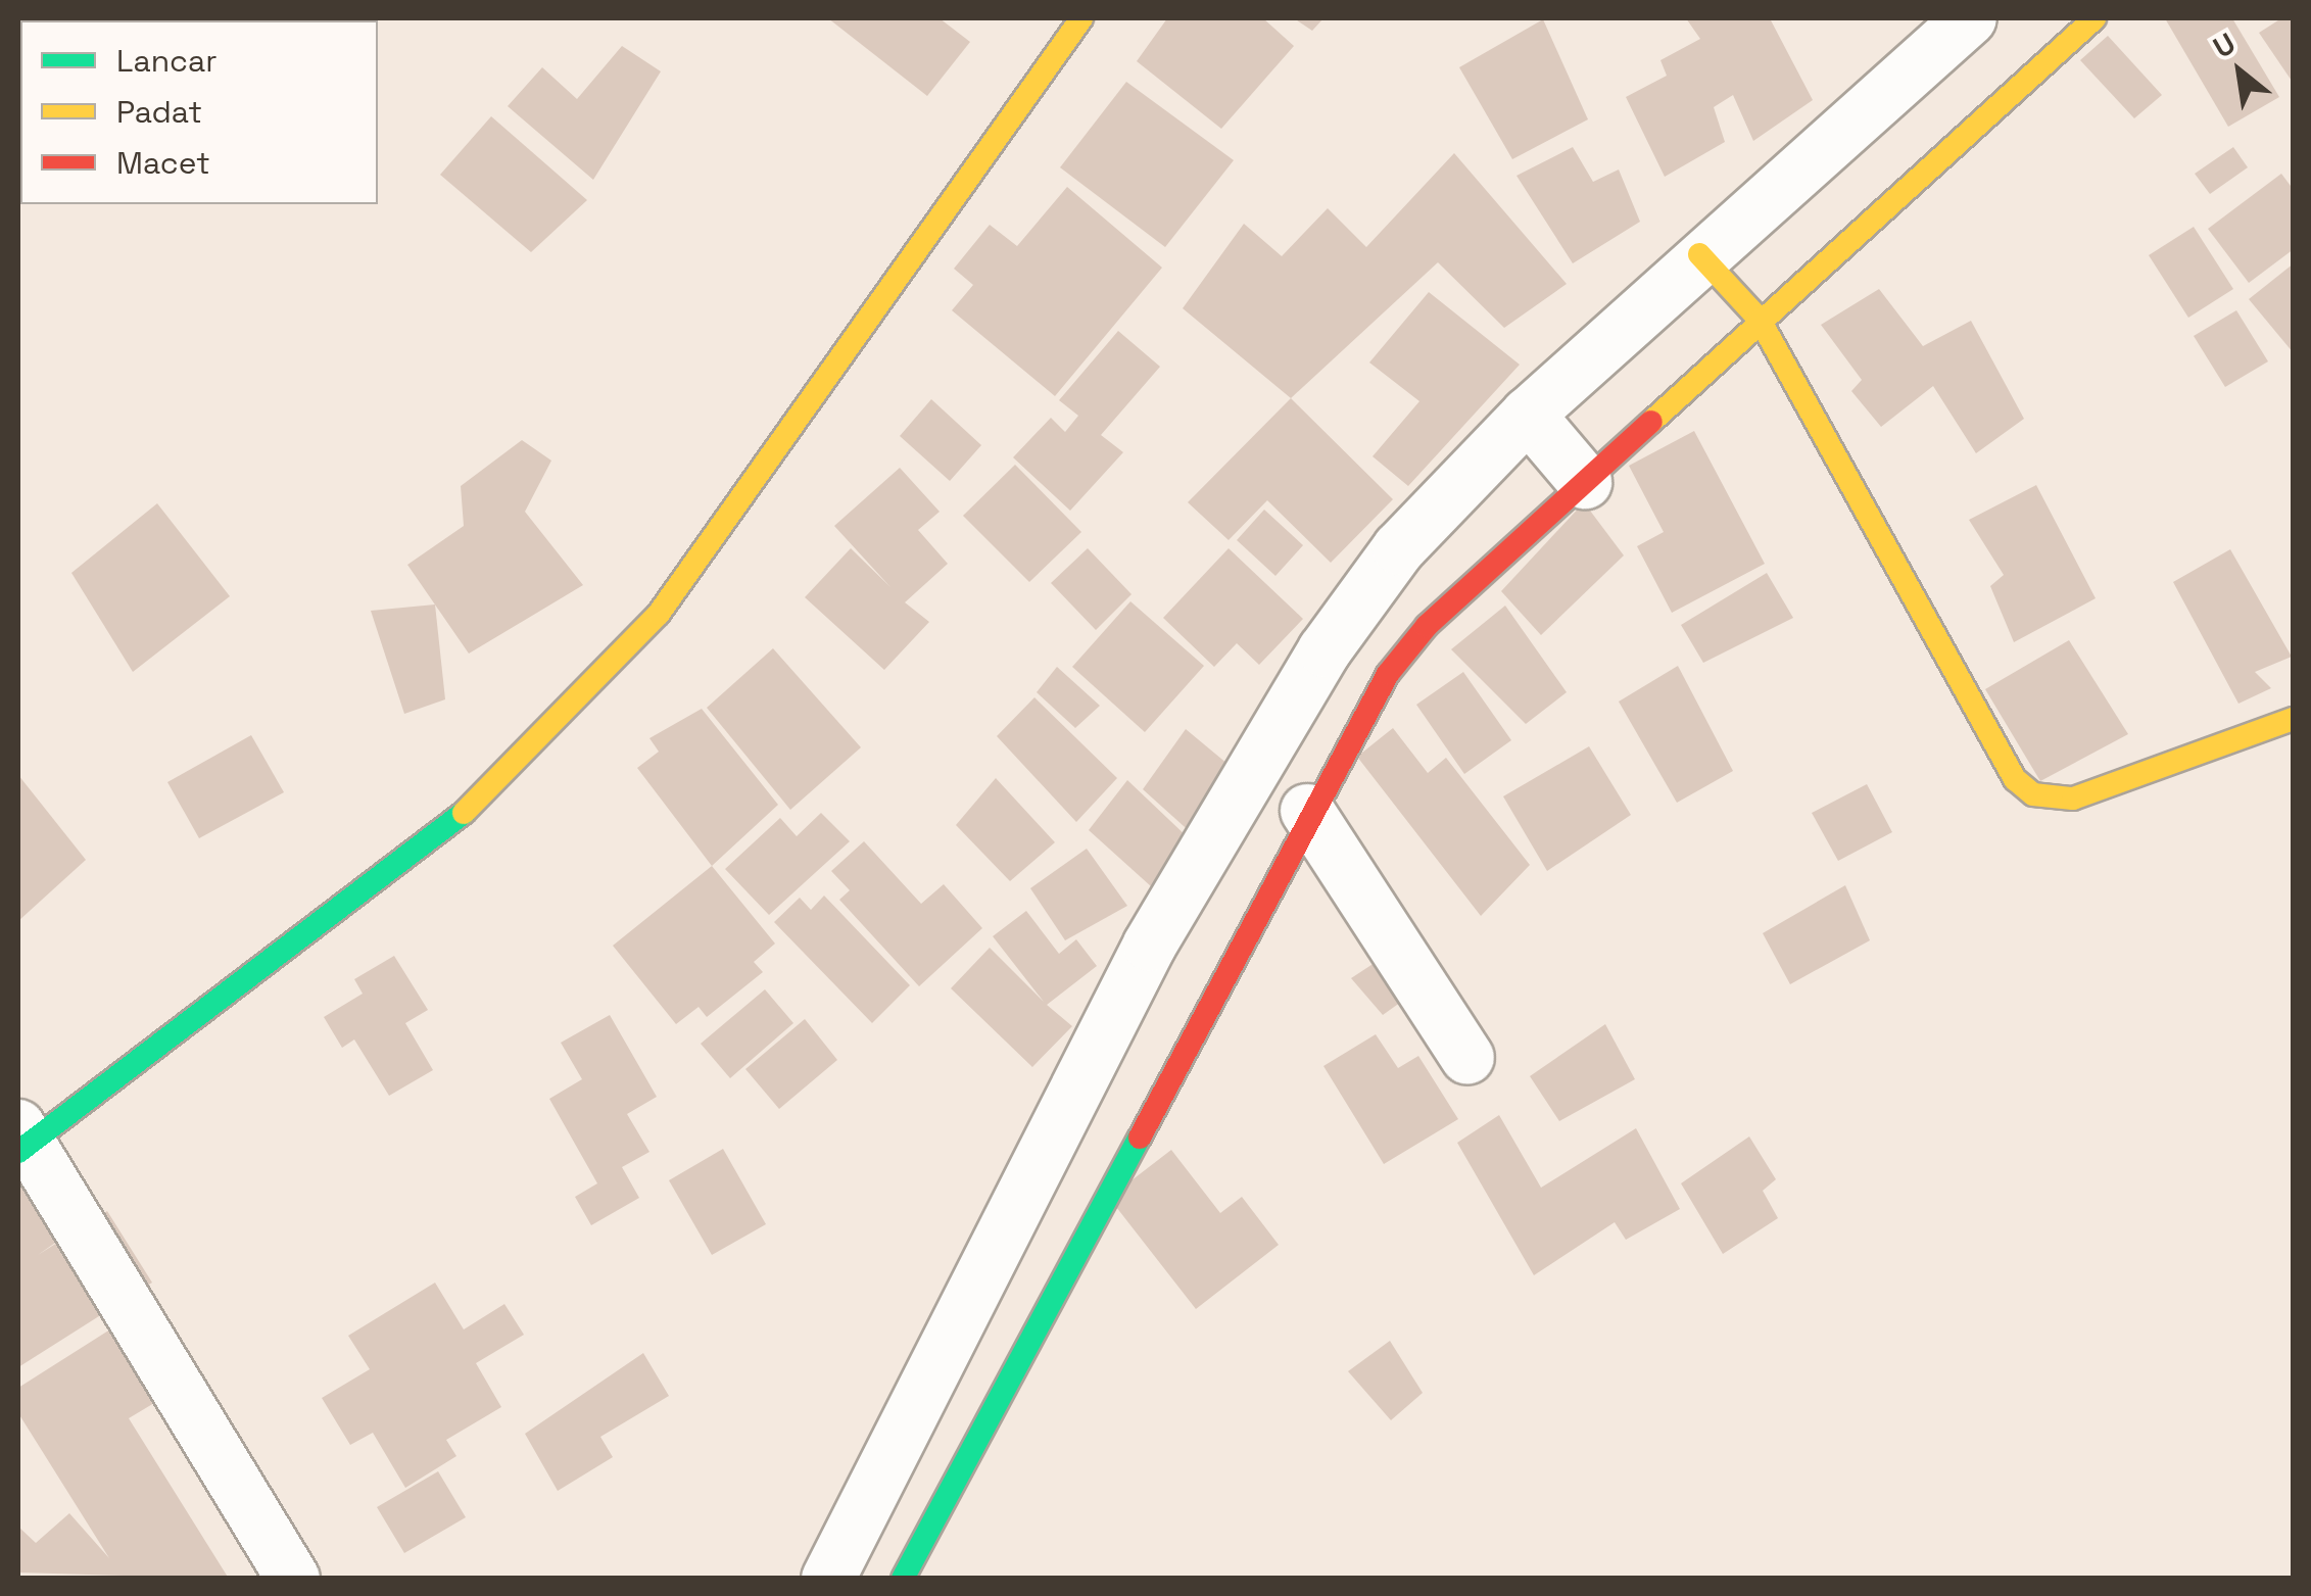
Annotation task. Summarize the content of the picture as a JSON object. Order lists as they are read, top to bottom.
{
  "legend": ["Lancar", "Padat", "Macet"],
  "north": "top left"
}
